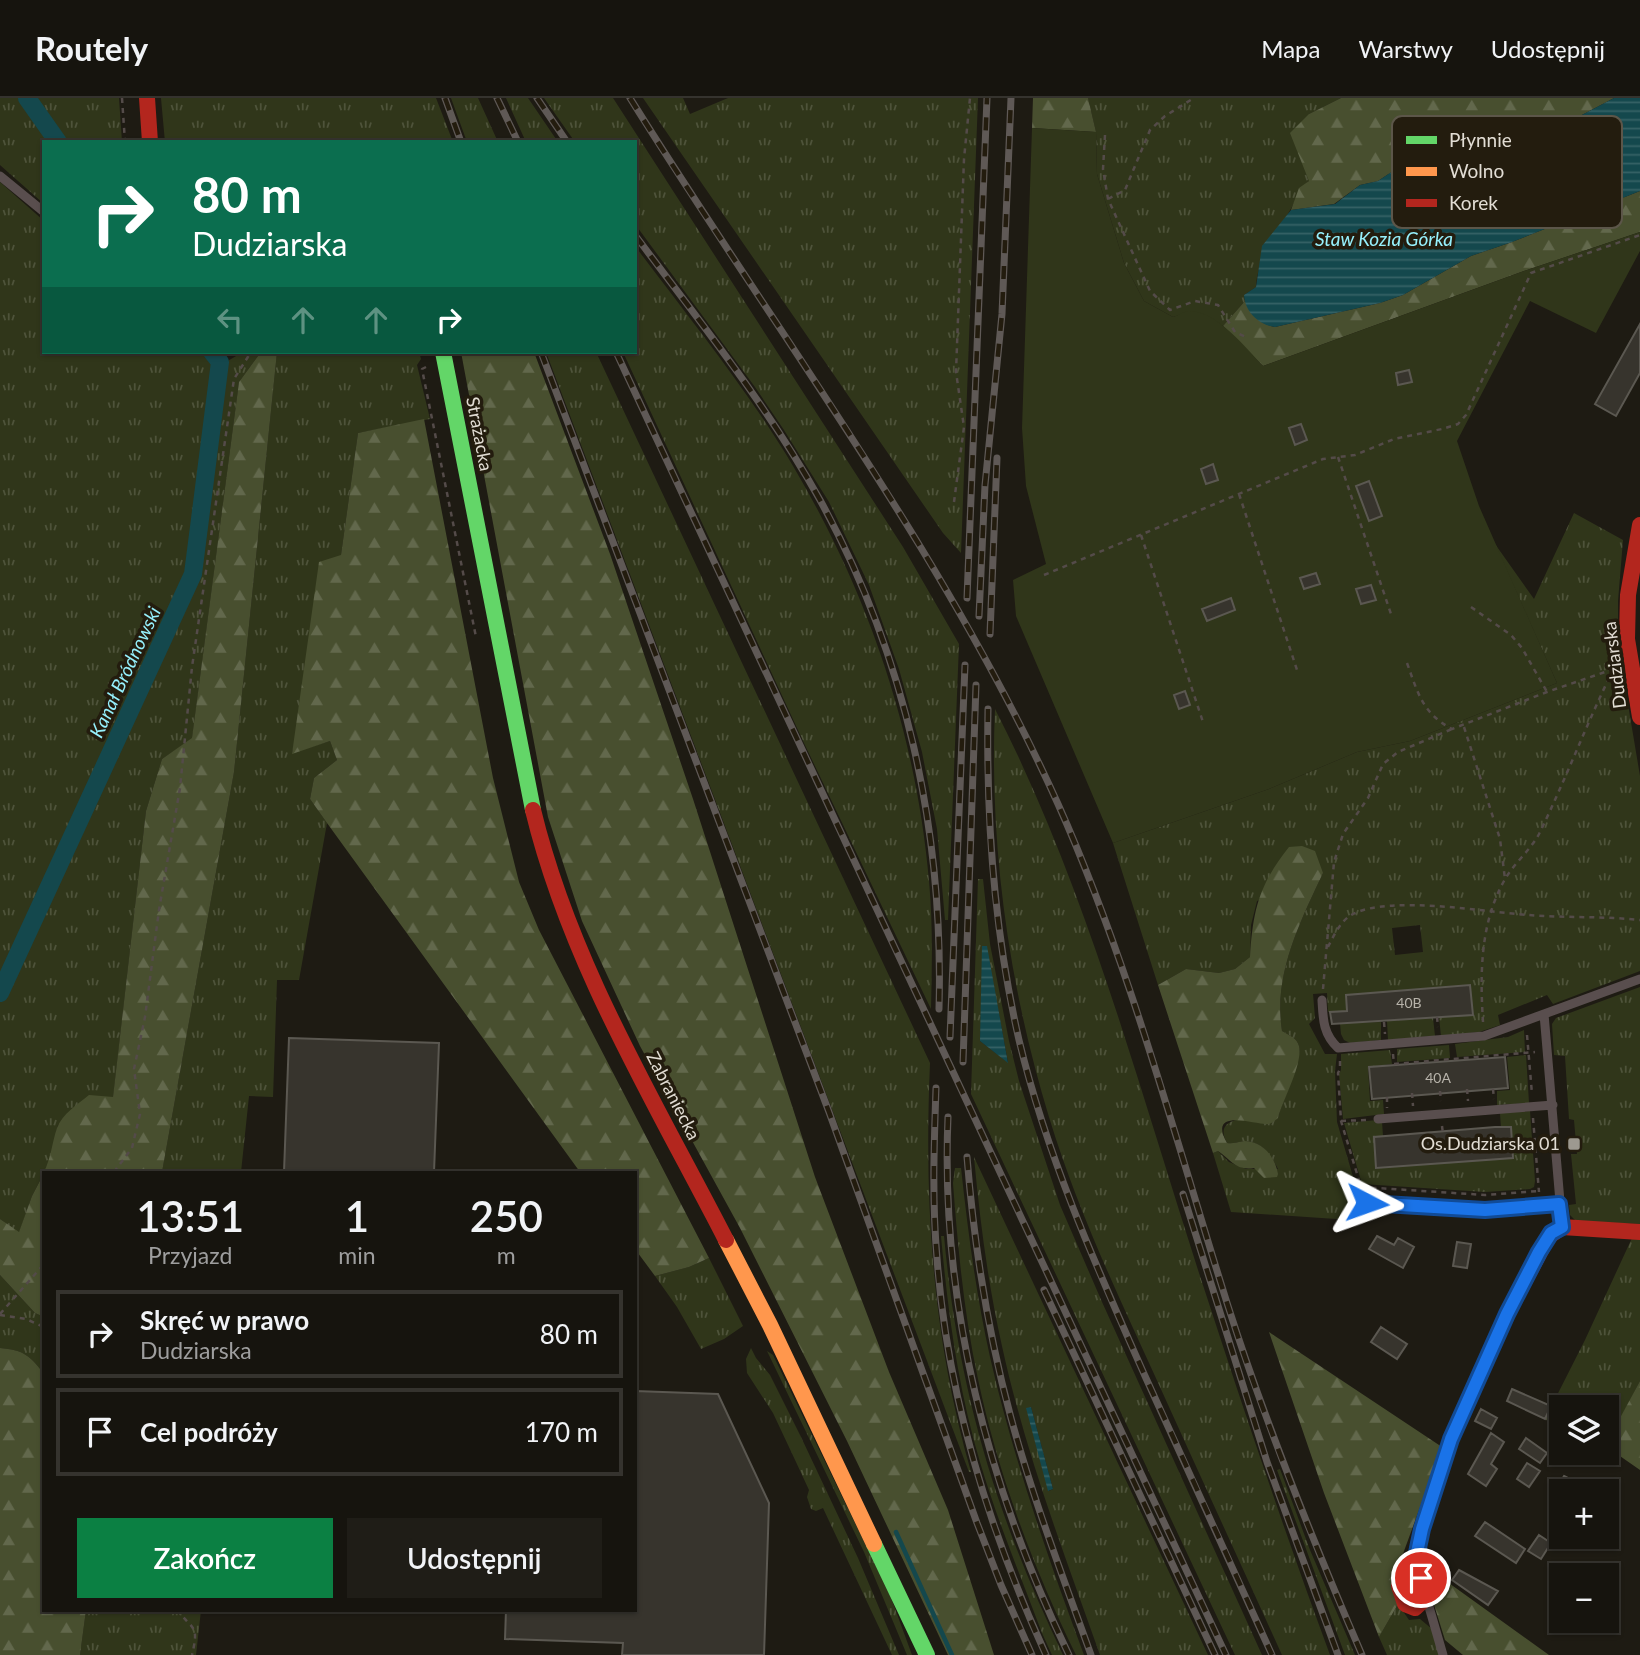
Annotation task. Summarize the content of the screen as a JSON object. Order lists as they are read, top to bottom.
{
  "streets": {
    "main road": ["Strażacka", "Dudziarska", "Zabraniecka"]
  },
  "crossings": [
    ["Strażacka", "Zabraniecka"]
  ],
  "water": ["Staw Kozia Górka", "Kanał Bródnowski"],
  "places": {
    "transit": ["Os.Dudziarska 01"]
  },
  "house_numbers": ["40B", "40A"],
  "legend": ["Płynnie", "Wolno", "Korek"],
  "page": {
    "header": "Routely",
    "nav": ["Mapa", "Warstwy", "Udostępnij"],
    "turn": ["80 m", "Dudziarska"],
    "eta": [
      "13:51",
      "Przyjazd",
      "1",
      "min",
      "250",
      "m"
    ],
    "list": [
      {
        "name": "Skręć w prawo",
        "note": "Dudziarska",
        "value": "80 m"
      },
      {
        "name": "Cel podróży",
        "value": "170 m"
      }
    ],
    "map_buttons": ["+", "−"],
    "buttons": ["Zakończ", "Udostępnij"]
  }
}
